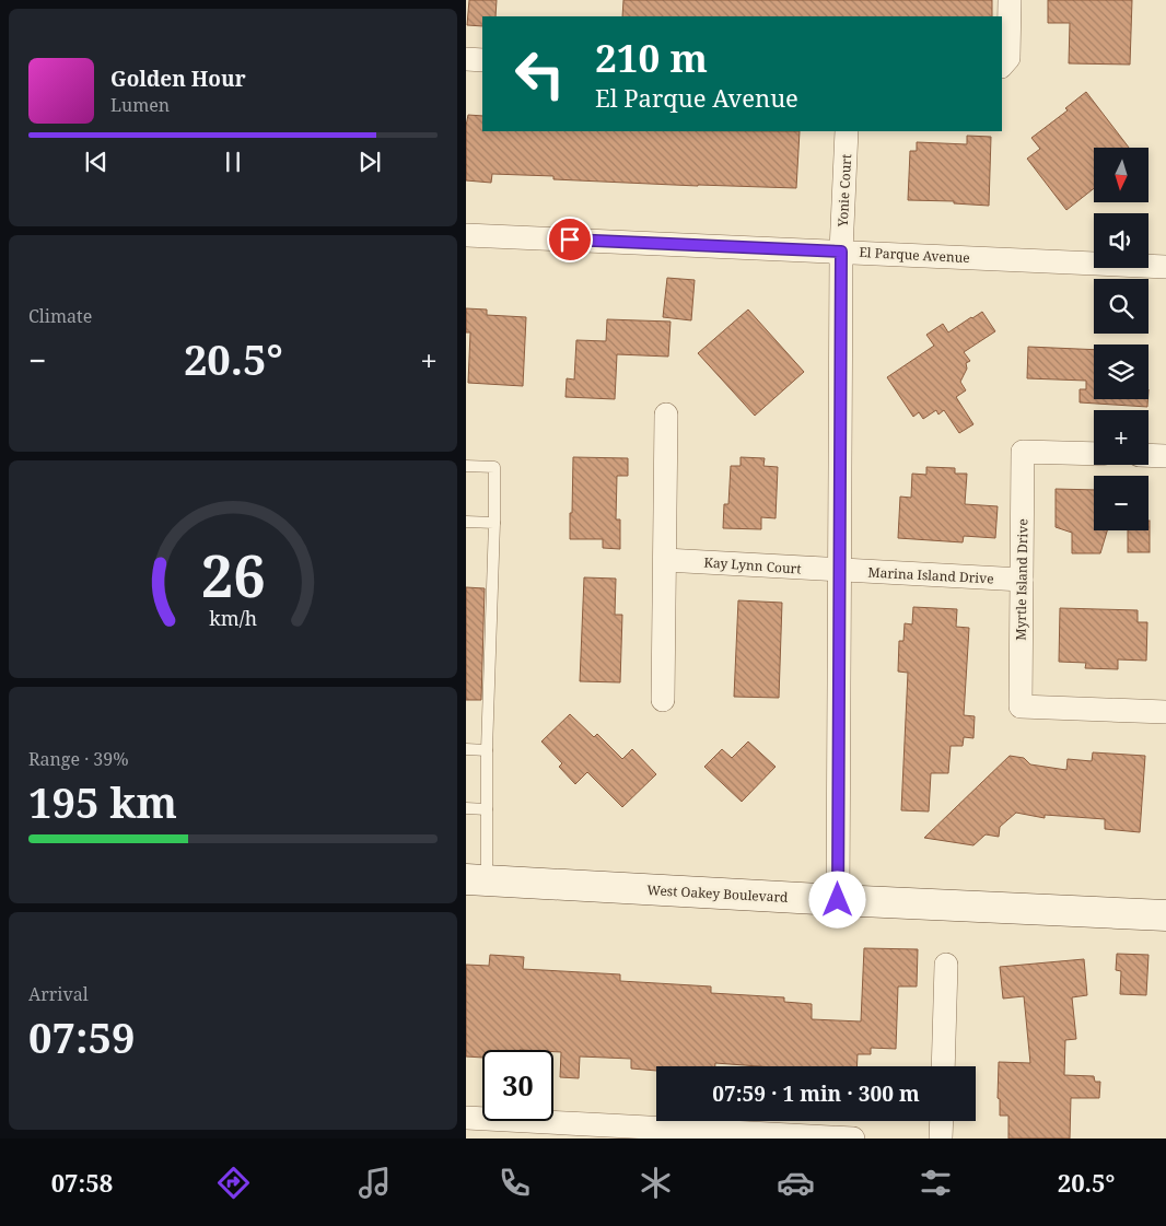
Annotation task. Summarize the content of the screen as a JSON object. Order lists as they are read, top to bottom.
{
  "streets": {
    "main road": ["West Oakey Boulevard"],
    "street": [
      "Yonie Court",
      "El Parque Avenue",
      "Kay Lynn Court",
      "Marina Island Drive",
      "Myrtle Island Drive"
    ]
  },
  "crossings": [
    ["Yonie Court", "El Parque Avenue"],
    ["Yonie Court", "Kay Lynn Court"],
    ["Yonie Court", "Marina Island Drive"],
    ["Yonie Court", "West Oakey Boulevard"],
    ["Kay Lynn Court", "Marina Island Drive"],
    ["Marina Island Drive", "Myrtle Island Drive"]
  ],
  "north": "bottom",
  "page": {
    "turn": ["210 m", "El Parque Avenue"],
    "song": ["Golden Hour", "Lumen"],
    "map_buttons": ["+", "−"],
    "tile": [
      "Climate",
      ["Range · 39%", "195 km"],
      ["Arrival", "07:59"]
    ],
    "heat": ["−", "20.5°", "+"],
    "limit": "30",
    "trip": "07:59 · 1 min · 300 m",
    "tabs": ["07:58", "20.5°"],
    "gauge": ["26", "km/h"]
  }
}
